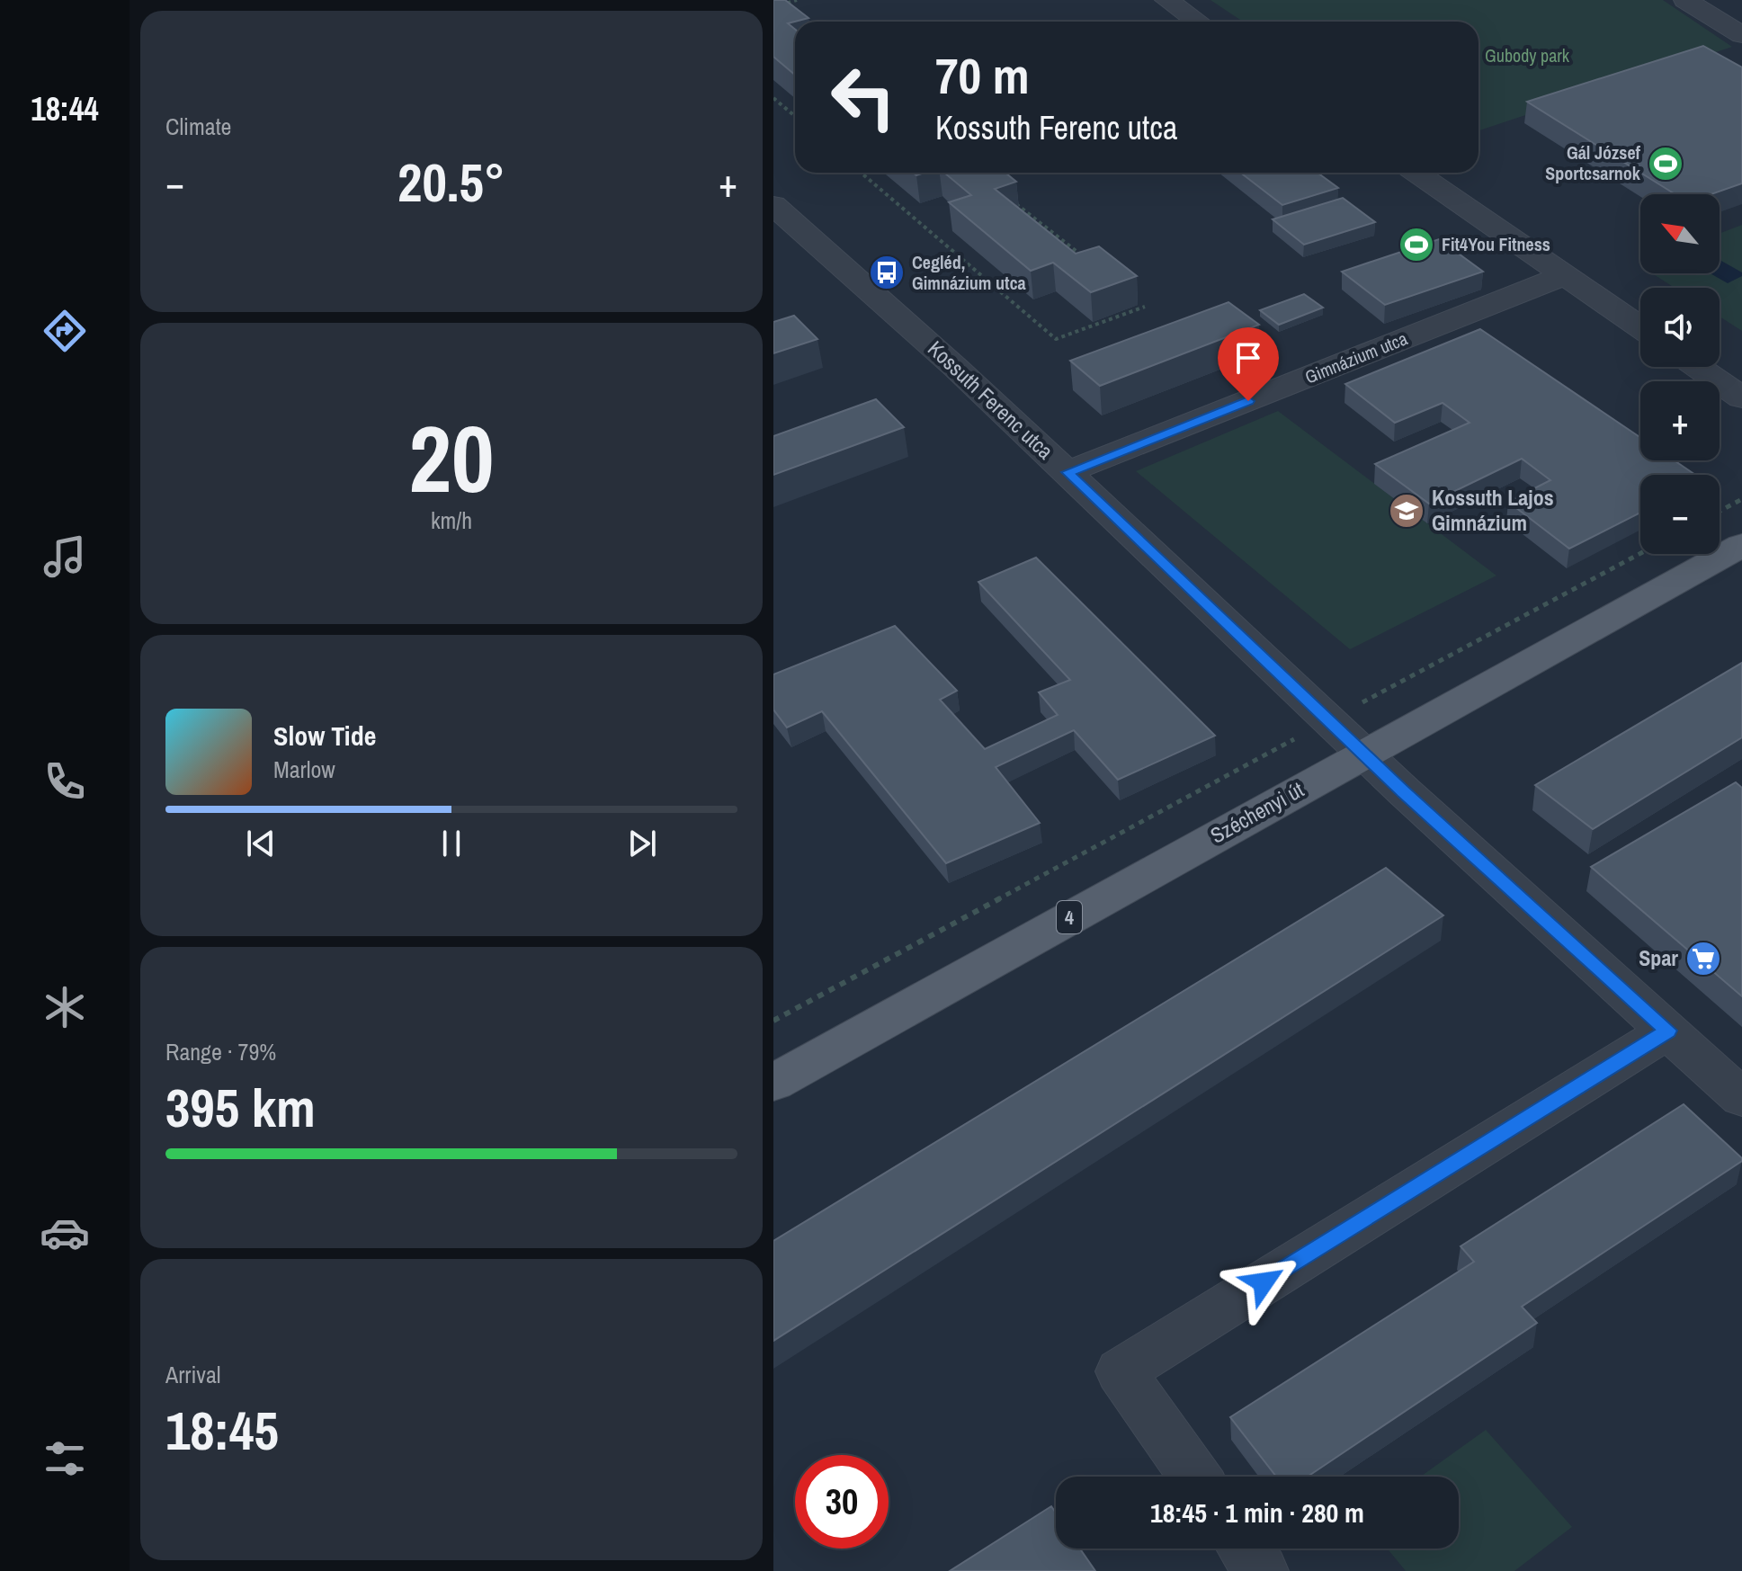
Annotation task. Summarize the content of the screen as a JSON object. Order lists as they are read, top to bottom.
{
  "streets": {
    "main road": ["Széchenyi út", "4"],
    "street": ["Gimnázium utca", "Kossuth Ferenc utca"]
  },
  "crossings": [
    ["Gimnázium utca", "Kossuth Ferenc utca"],
    ["Kossuth Ferenc utca", "Széchenyi út"]
  ],
  "parks": ["Gubody park"],
  "places": {
    "sports": ["Gál József Sportcsarnok", "Fit4You Fitness"],
    "bus stop": ["Cegléd, Gimnázium utca"],
    "school or university": ["Kossuth Lajos Gimnázium"],
    "supermarket": ["Spar"]
  },
  "north": "top left",
  "page": {
    "tabs": "18:44",
    "tile": [
      "Climate",
      ["20", "km/h"],
      ["Range · 79%", "395 km"],
      ["Arrival", "18:45"]
    ],
    "turn": ["70 m", "Kossuth Ferenc utca"],
    "heat": ["−", "20.5°", "+"],
    "map_buttons": ["+", "−"],
    "song": ["Slow Tide", "Marlow"],
    "limit": "30",
    "trip": "18:45 · 1 min · 280 m"
  }
}
